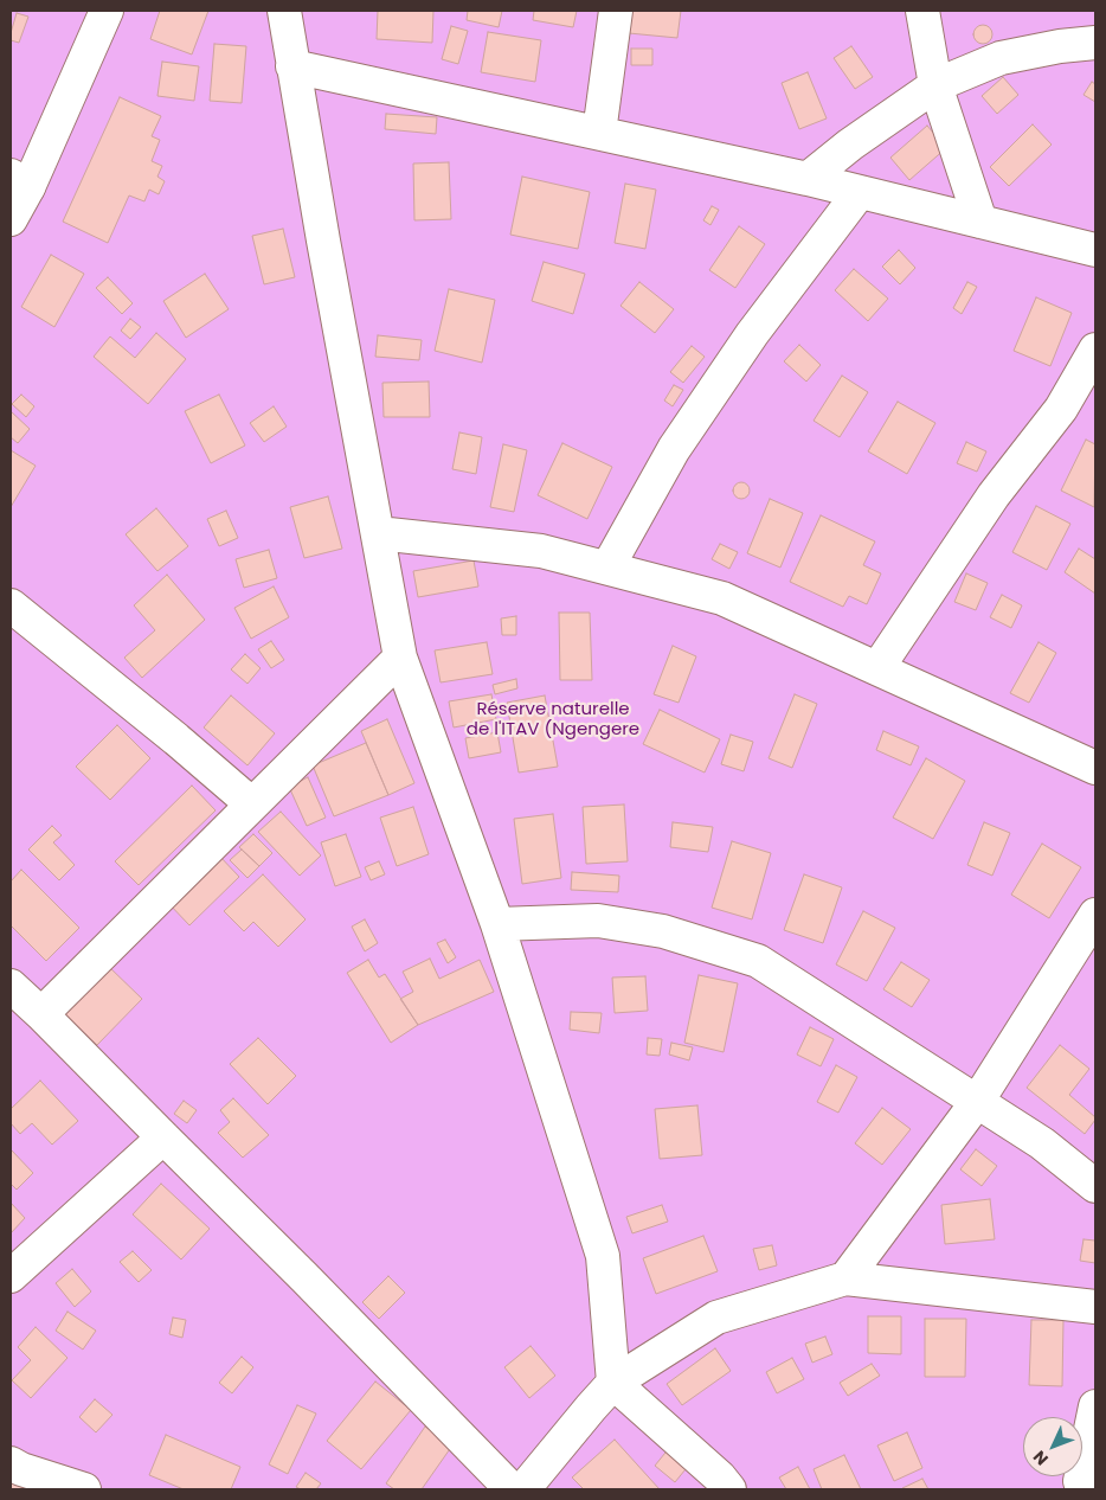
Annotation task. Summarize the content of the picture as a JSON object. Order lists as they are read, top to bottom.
{
  "parks": ["Réserve naturelle de l'ITAV (Ngengere"],
  "north": "bottom left"
}
